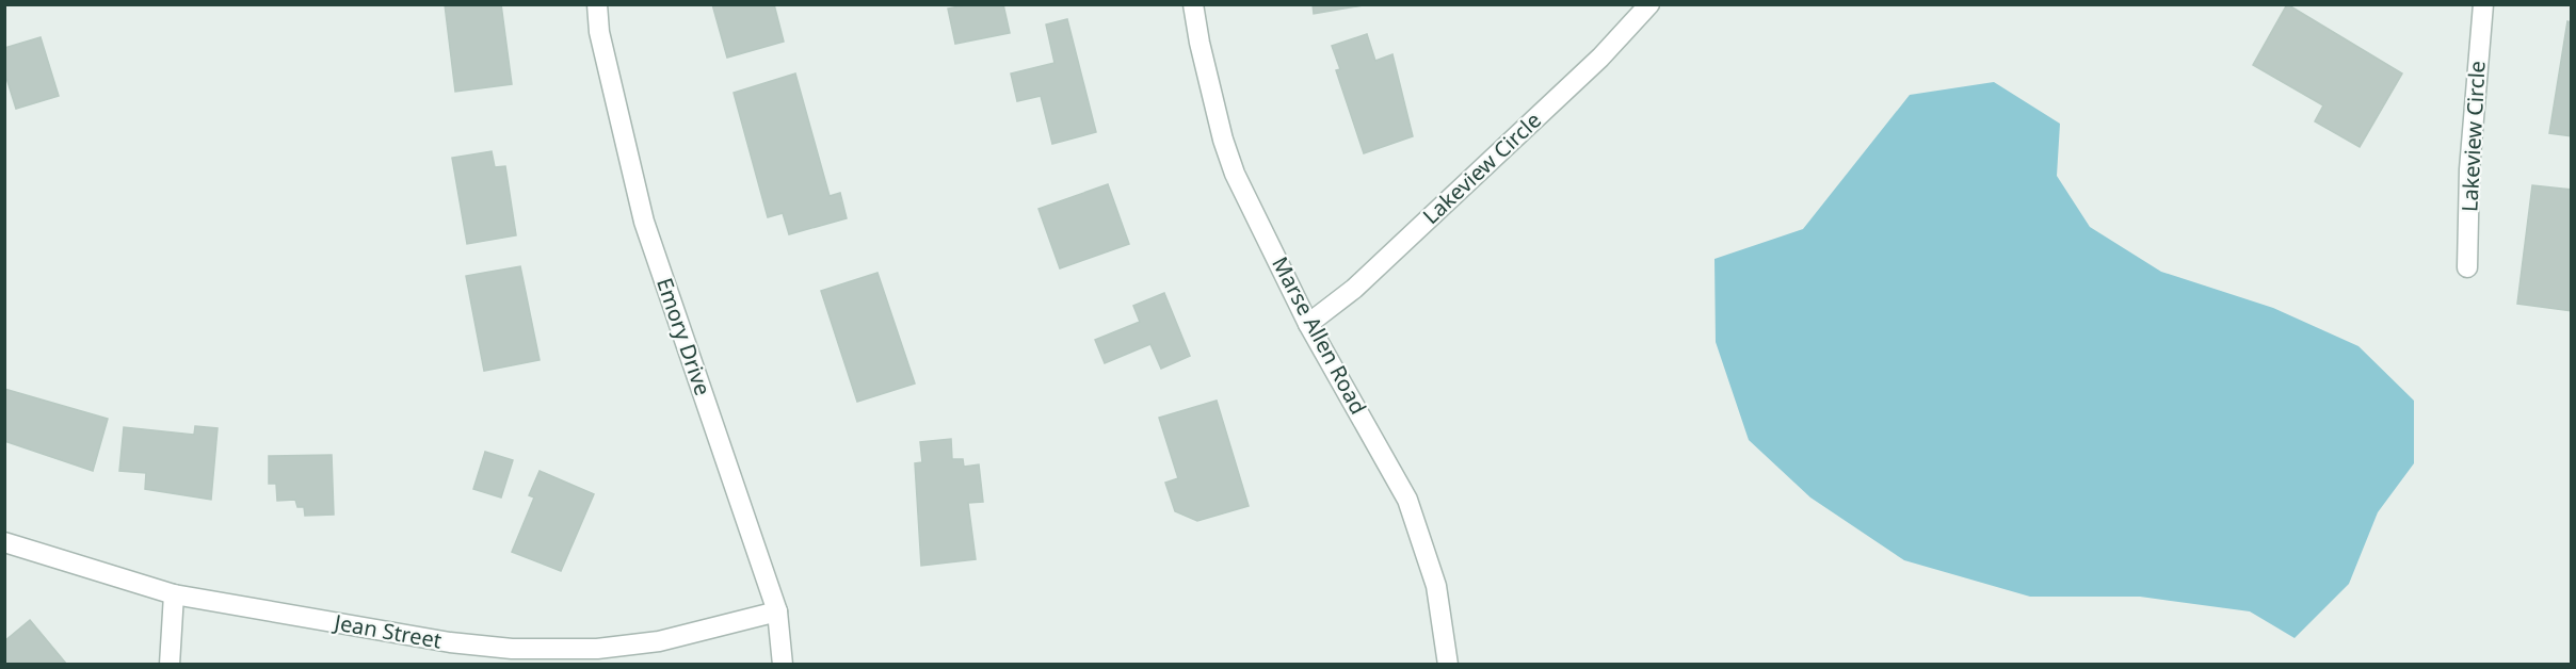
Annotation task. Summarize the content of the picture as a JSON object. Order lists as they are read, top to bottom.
{
  "streets": {
    "street": [
      "Lakeview Circle",
      "Marse Allen Road",
      "Emory Drive",
      "Jean Street"
    ]
  },
  "crossings": [
    ["Lakeview Circle", "Marse Allen Road"],
    ["Emory Drive", "Jean Street"]
  ]
}
